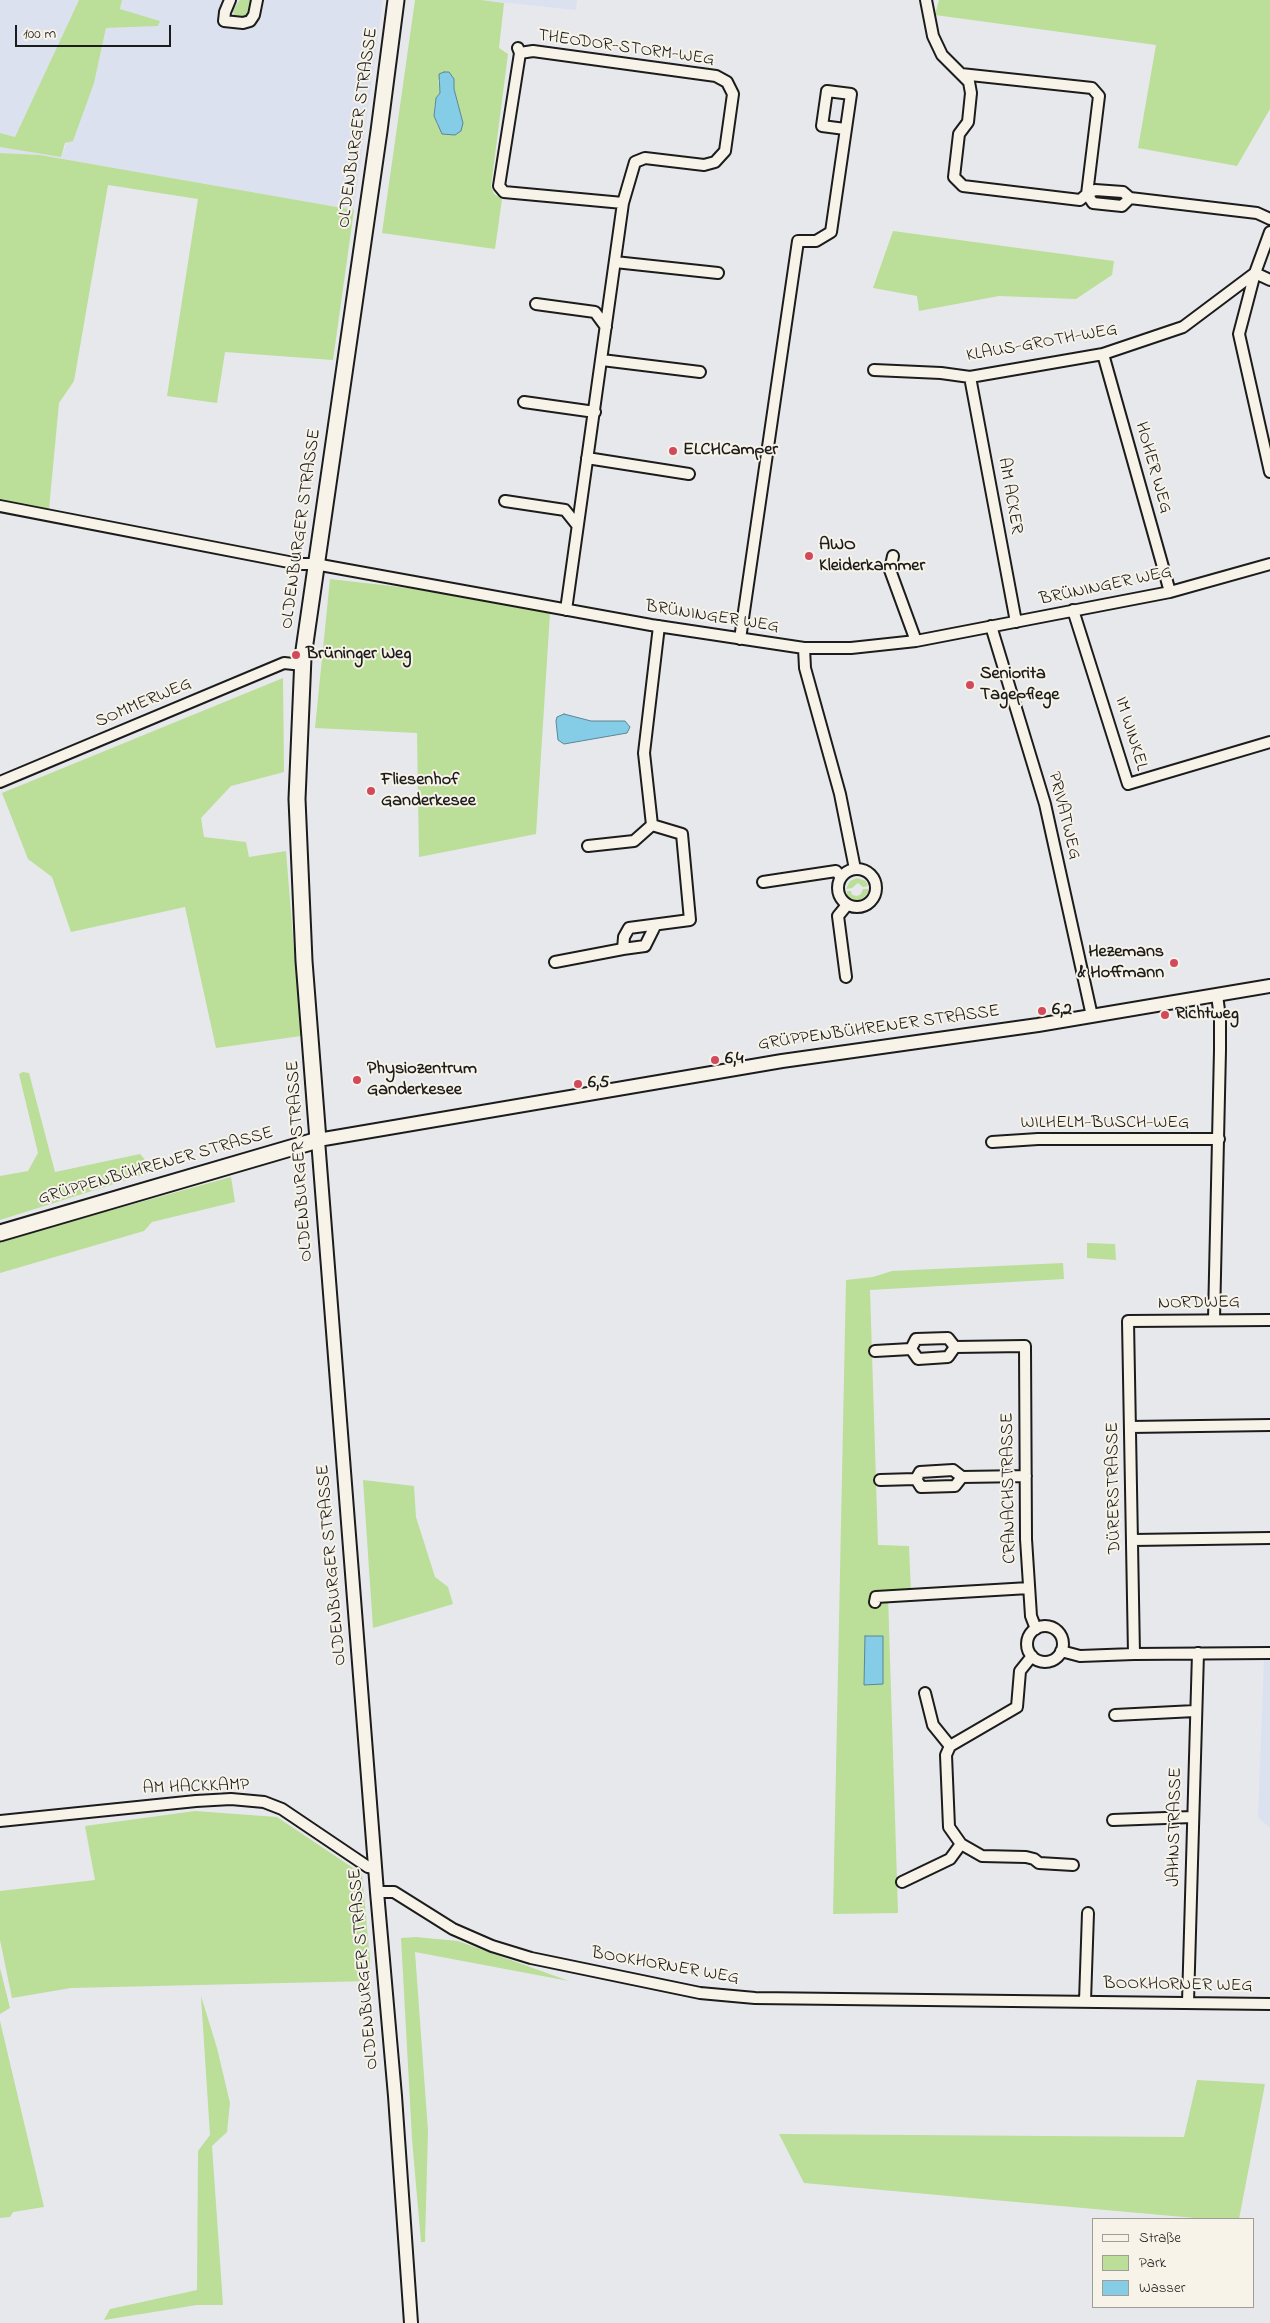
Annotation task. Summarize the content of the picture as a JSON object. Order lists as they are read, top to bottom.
{
  "streets": {
    "main road": ["OLDENBURGER STRASSE", "GRÜPPENBÜHRENER STRASSE"],
    "street": [
      "THEODOR-STORM-WEG",
      "KLAUS-GROTH-WEG",
      "HOHER WEG",
      "AM ACKER",
      "BRÜNINGER WEG",
      "SOMMERWEG",
      "IM WINKEL",
      "PRIVATWEG",
      "WILHELM-BUSCH-WEG",
      "NORDWEG",
      "CRANACHSTRASSE",
      "DÜRERSTRASSE",
      "AM HACKKAMP",
      "JAHNSTRASSE",
      "BOOKHORNER WEG"
    ]
  },
  "crossings": [
    ["THEODOR-STORM-WEG", "BRÜNINGER WEG"],
    ["OLDENBURGER STRASSE", "BRÜNINGER WEG"],
    ["OLDENBURGER STRASSE", "SOMMERWEG"],
    ["OLDENBURGER STRASSE", "GRÜPPENBÜHRENER STRASSE"],
    ["OLDENBURGER STRASSE", "AM HACKKAMP"],
    ["OLDENBURGER STRASSE", "BOOKHORNER WEG"],
    ["KLAUS-GROTH-WEG", "HOHER WEG"],
    ["KLAUS-GROTH-WEG", "AM ACKER"],
    ["HOHER WEG", "BRÜNINGER WEG"],
    ["AM ACKER", "BRÜNINGER WEG"],
    ["BRÜNINGER WEG", "IM WINKEL"],
    ["BRÜNINGER WEG", "PRIVATWEG"],
    ["PRIVATWEG", "GRÜPPENBÜHRENER STRASSE"],
    ["NORDWEG", "DÜRERSTRASSE"],
    ["JAHNSTRASSE", "BOOKHORNER WEG"]
  ],
  "places": [
    "ELCHCamper",
    "AWO Kleiderkammer",
    "Brüninger Weg",
    "Seniorita Tagepflege",
    "Fliesenhof Ganderkesee",
    "Hezemans & Hoffmann",
    "6,2",
    "Richtweg",
    "6,4",
    "Physiozentrum Ganderkesee",
    "6,5"
  ],
  "legend": ["Straße", "Park", "Wasser"],
  "scale_bar": "100 m"
}
